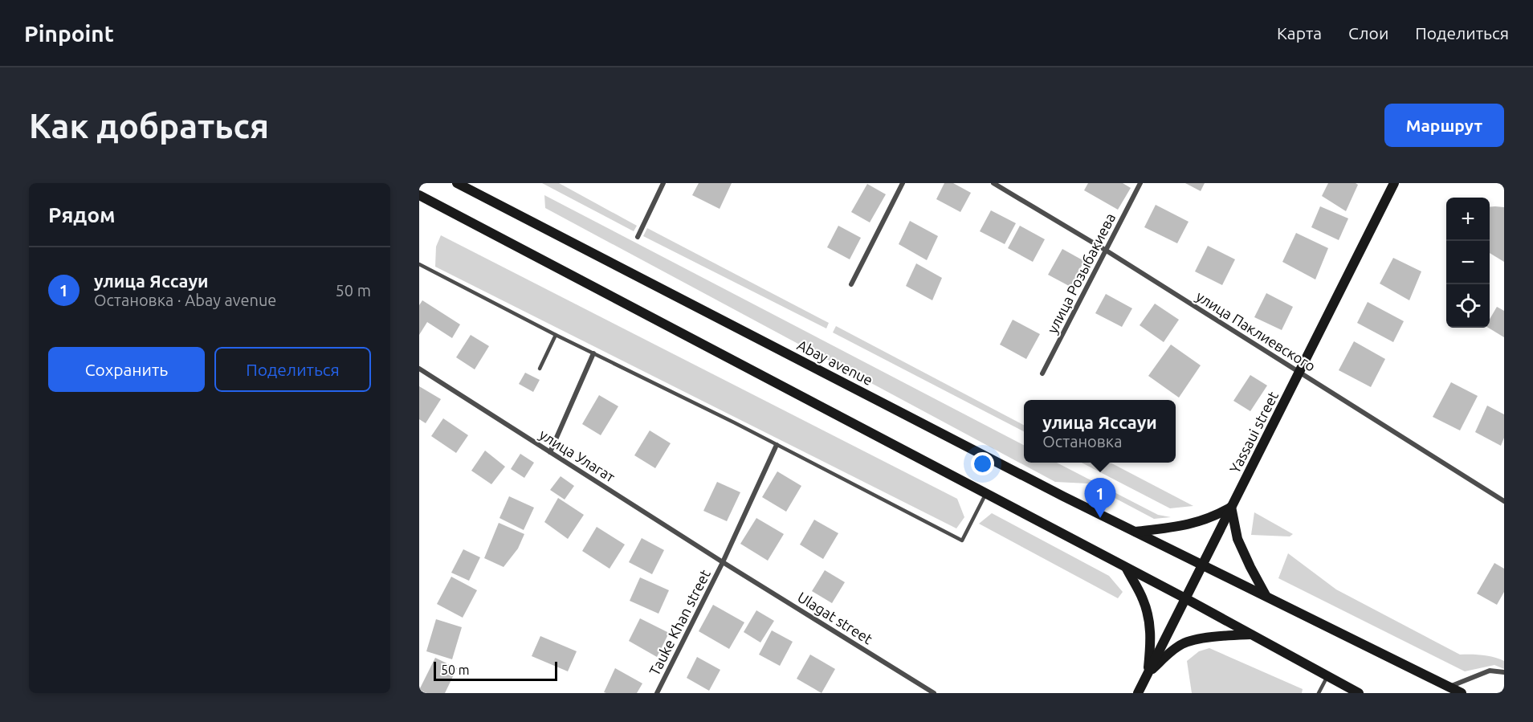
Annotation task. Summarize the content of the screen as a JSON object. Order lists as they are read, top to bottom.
{
  "streets": {
    "main road": ["Abay avenue", "Yassaui street"],
    "street": [
      "улица Розыбакиева",
      "улица Паклиевского",
      "улица Улагат",
      "Ulagat street",
      "Tauke Khan street"
    ]
  },
  "crossings": [
    ["улица Розыбакиева", "улица Паклиевского"],
    ["улица Паклиевского", "Yassaui street"],
    ["Abay avenue", "Yassaui street"],
    ["улица Улагат", "Ulagat street"],
    ["улица Улагат", "Tauke Khan street"],
    ["Ulagat street", "Tauke Khan street"]
  ],
  "scale_bar": "50 m",
  "page": {
    "header": "Pinpoint",
    "nav": ["Карта", "Слои", "Поделиться"],
    "buttons": [
      "Маршрут",
      ["Сохранить", "Поделиться"]
    ],
    "title": "Как добраться",
    "heading": "Рядом",
    "map_buttons": ["+", "−"],
    "list": [
      {
        "mark": "1",
        "name": "улица Яссауи",
        "note": "Остановка · Abay avenue",
        "value": "50 m"
      }
    ],
    "popup": ["улица Яссауи", "Остановка"],
    "pins": "1",
    "scale": "50 m"
  }
}
